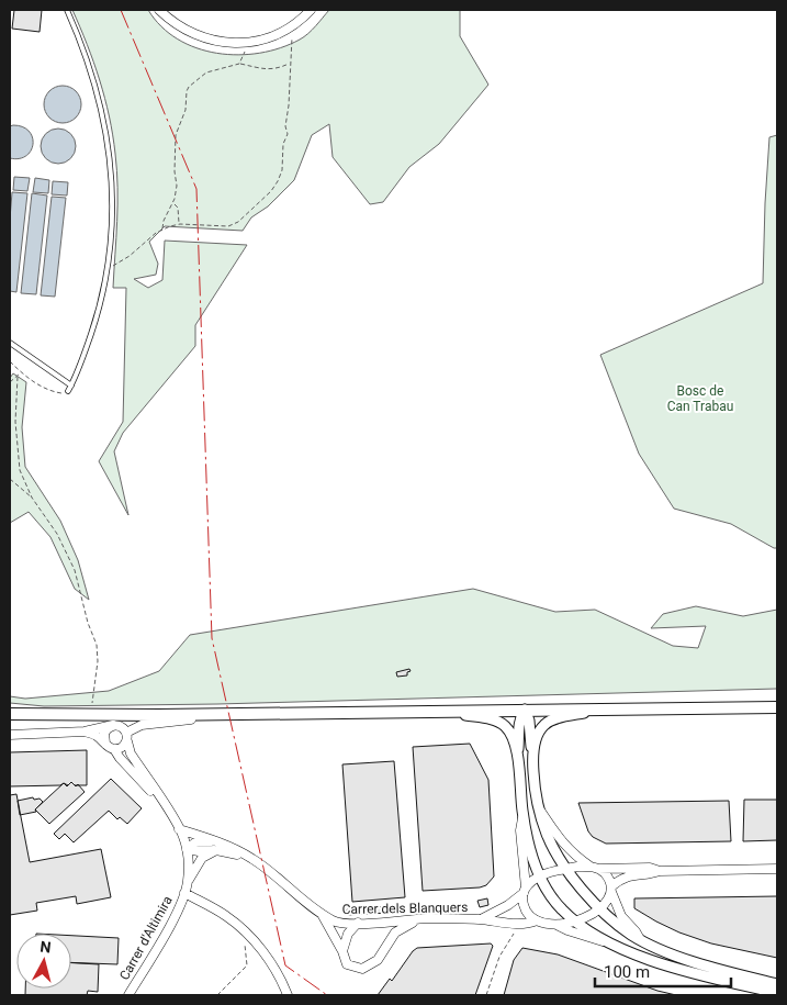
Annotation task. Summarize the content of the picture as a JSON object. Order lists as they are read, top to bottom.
{
  "streets": {
    "street": ["Carrer dels Blanquers", "Carrer d'Altimira"]
  },
  "crossings": [
    ["Carrer dels Blanquers", "Carrer d'Altimira"]
  ],
  "parks": ["Bosc de Can Trabau"],
  "scale_bar": "100 m",
  "north": "top"
}
